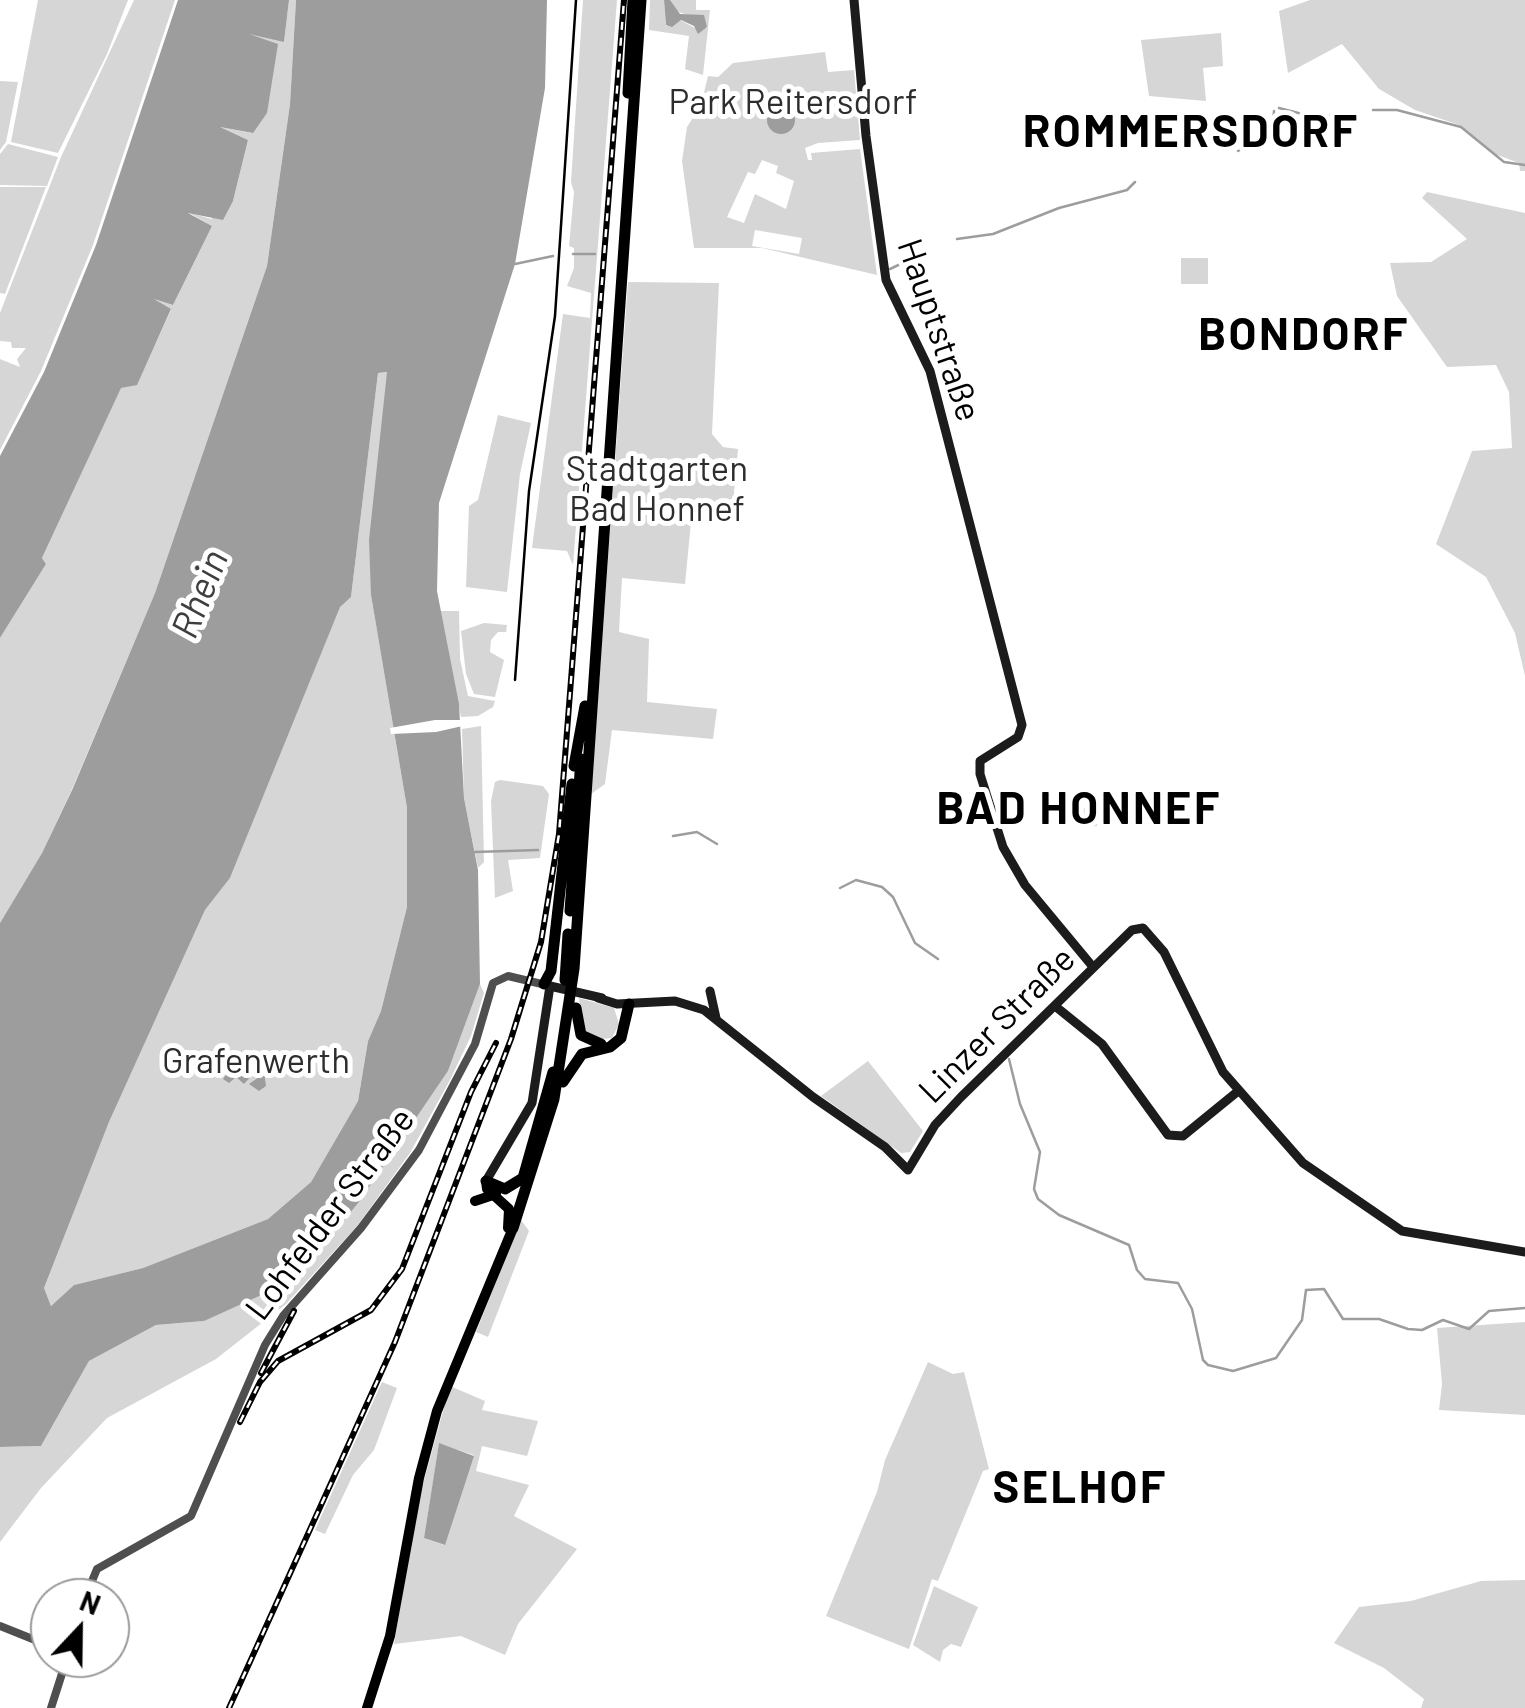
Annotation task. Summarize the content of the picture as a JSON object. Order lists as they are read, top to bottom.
{
  "streets": {
    "main road": ["Hauptstraße", "Linzer Straße"],
    "street": ["Lohfelder Straße"]
  },
  "crossings": [
    ["Hauptstraße", "Linzer Straße"]
  ],
  "districts": [
    "ROMMERSDORF",
    "BONDORF",
    "BAD HONNEF",
    "SELHOF"
  ],
  "water": ["Rhein"],
  "parks": ["Park Reitersdorf", "Stadtgarten Bad Honnef", "Grafenwerth"],
  "north": "top"
}
